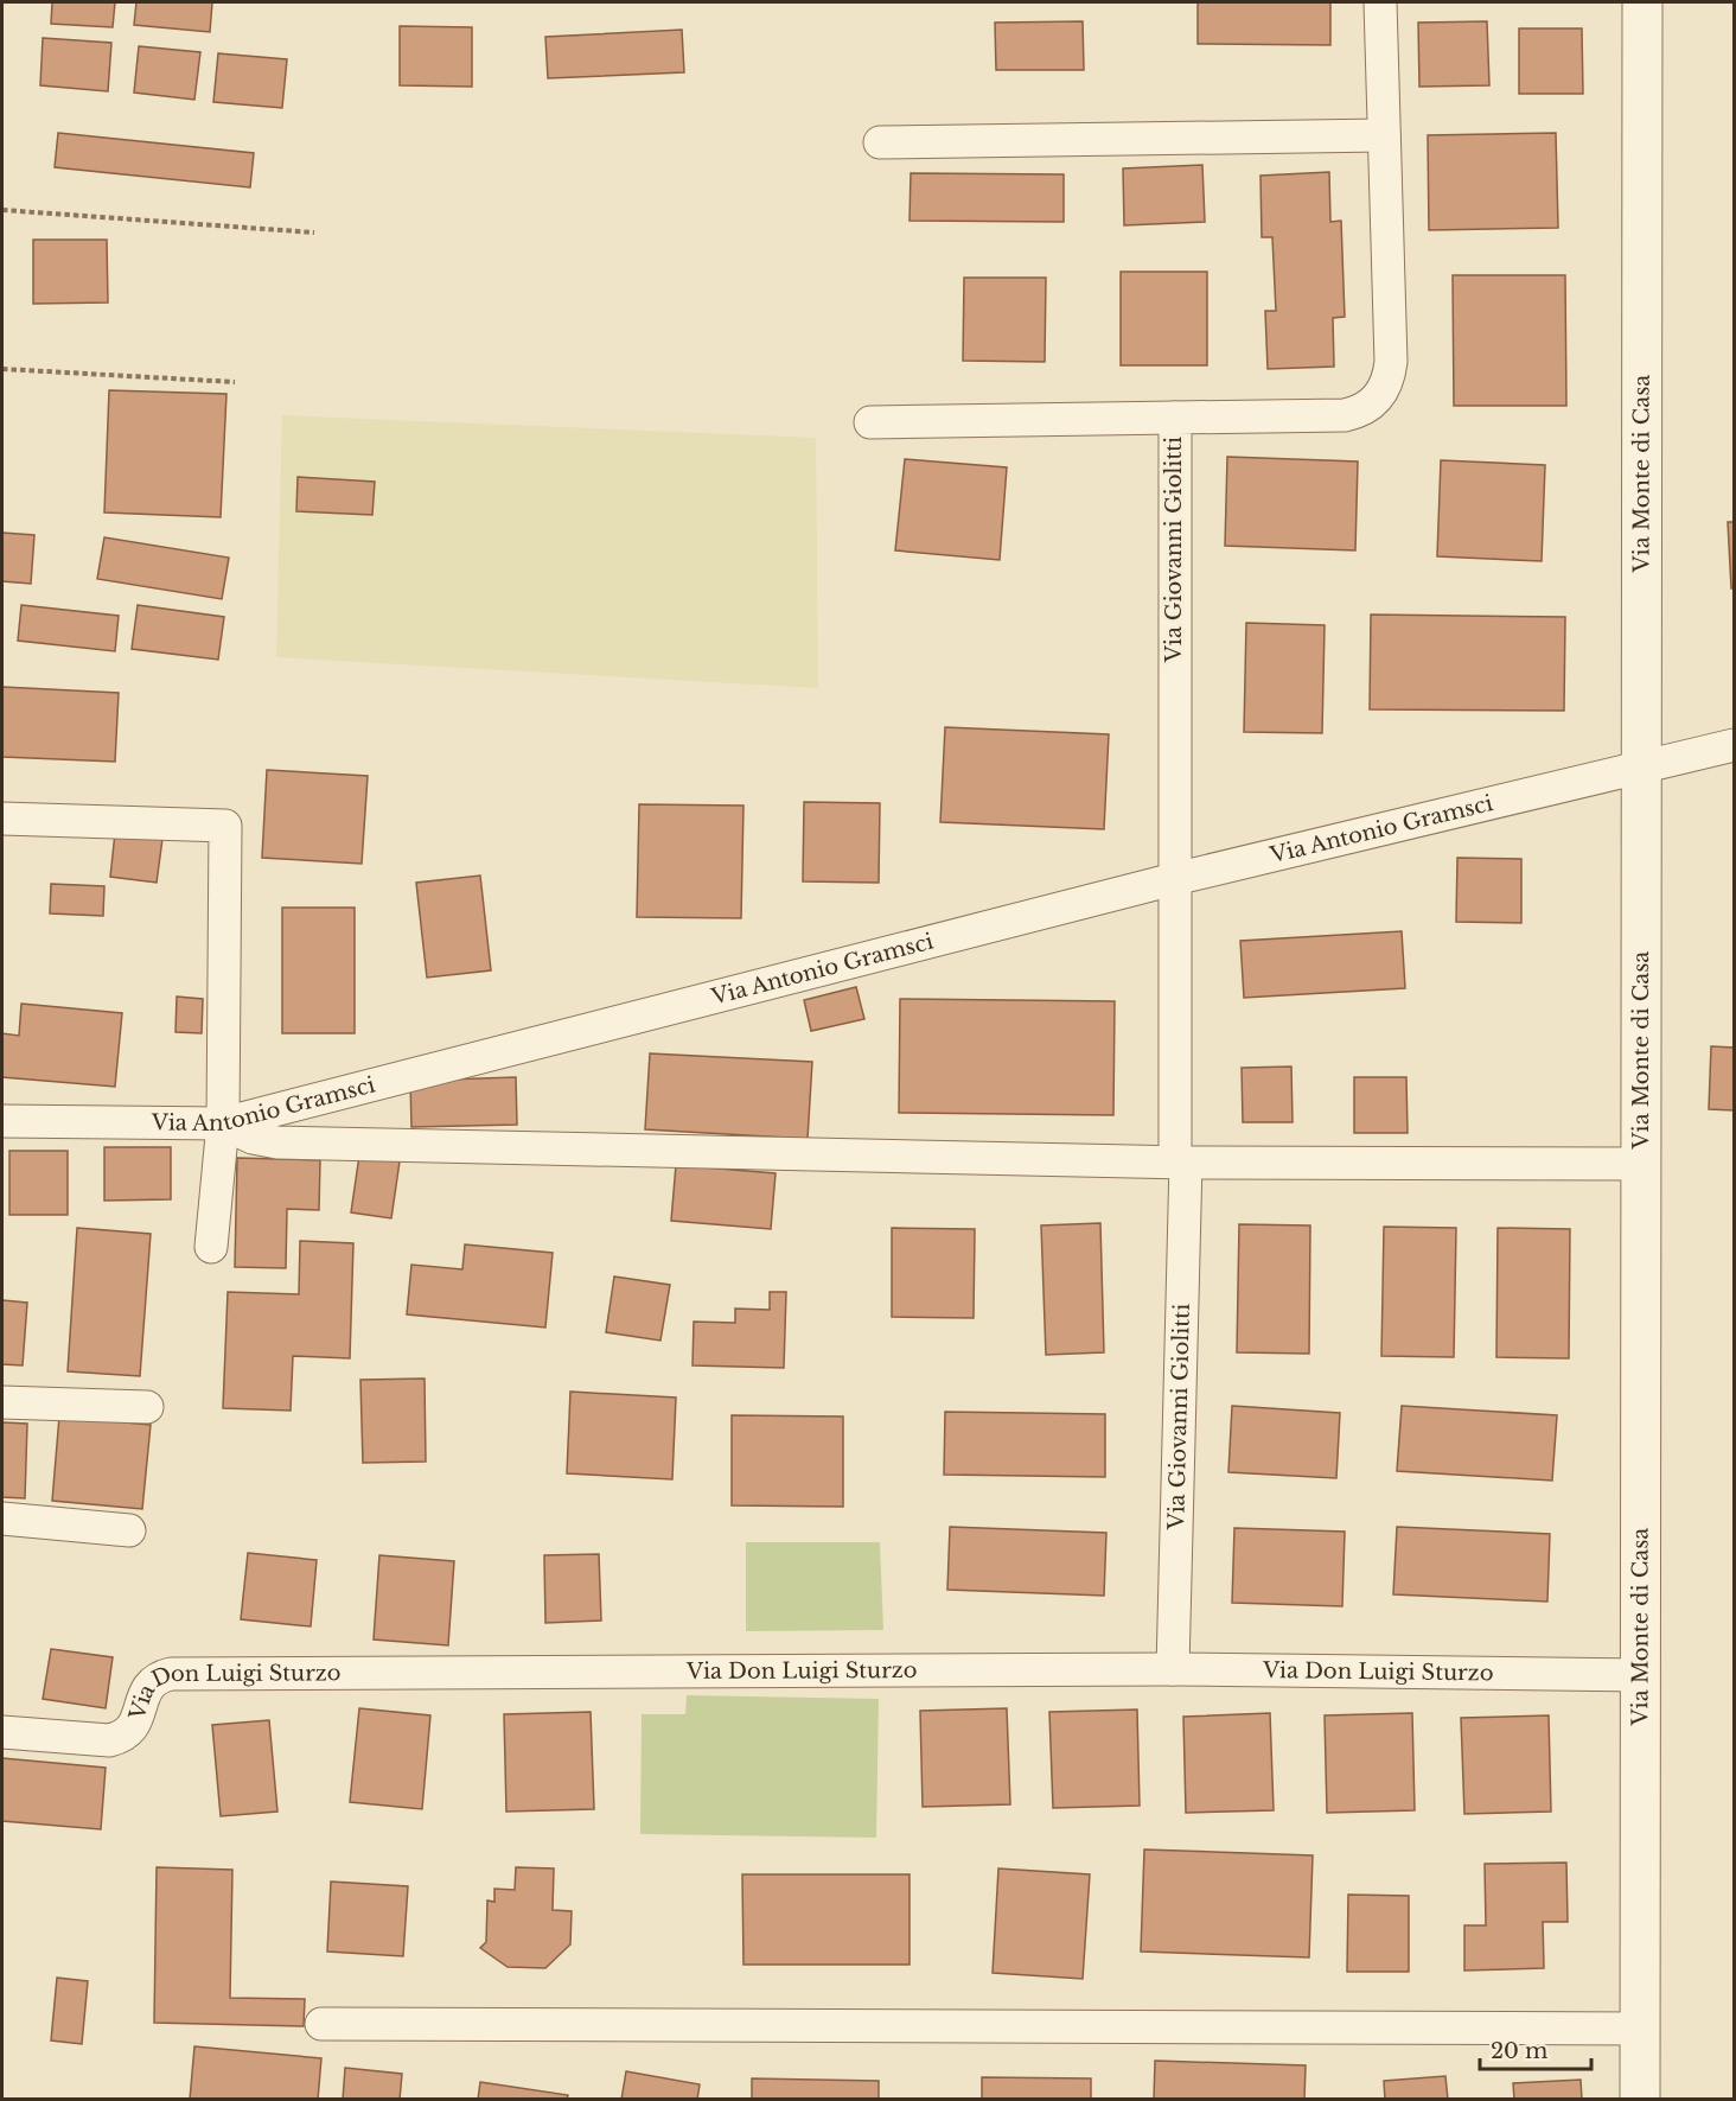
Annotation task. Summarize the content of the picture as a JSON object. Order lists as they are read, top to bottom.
{
  "streets": {
    "street": [
      "Via Monte di Casa",
      "Via Giovanni Giolitti",
      "Via Antonio Gramsci",
      "Via Don Luigi Sturzo"
    ]
  },
  "crossings": [
    ["Via Monte di Casa", "Via Antonio Gramsci"],
    ["Via Monte di Casa", "Via Don Luigi Sturzo"],
    ["Via Giovanni Giolitti", "Via Antonio Gramsci"],
    ["Via Giovanni Giolitti", "Via Don Luigi Sturzo"]
  ],
  "scale_bar": "20 m"
}
